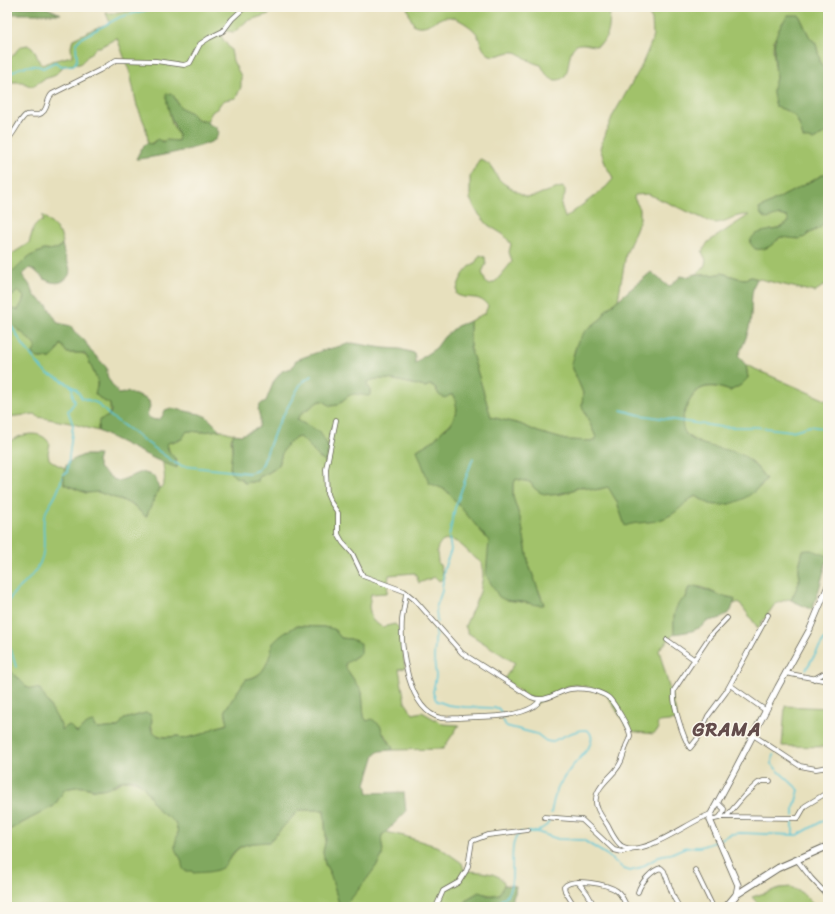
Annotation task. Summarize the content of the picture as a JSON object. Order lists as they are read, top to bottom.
{
  "districts": ["GRAMA"]
}
